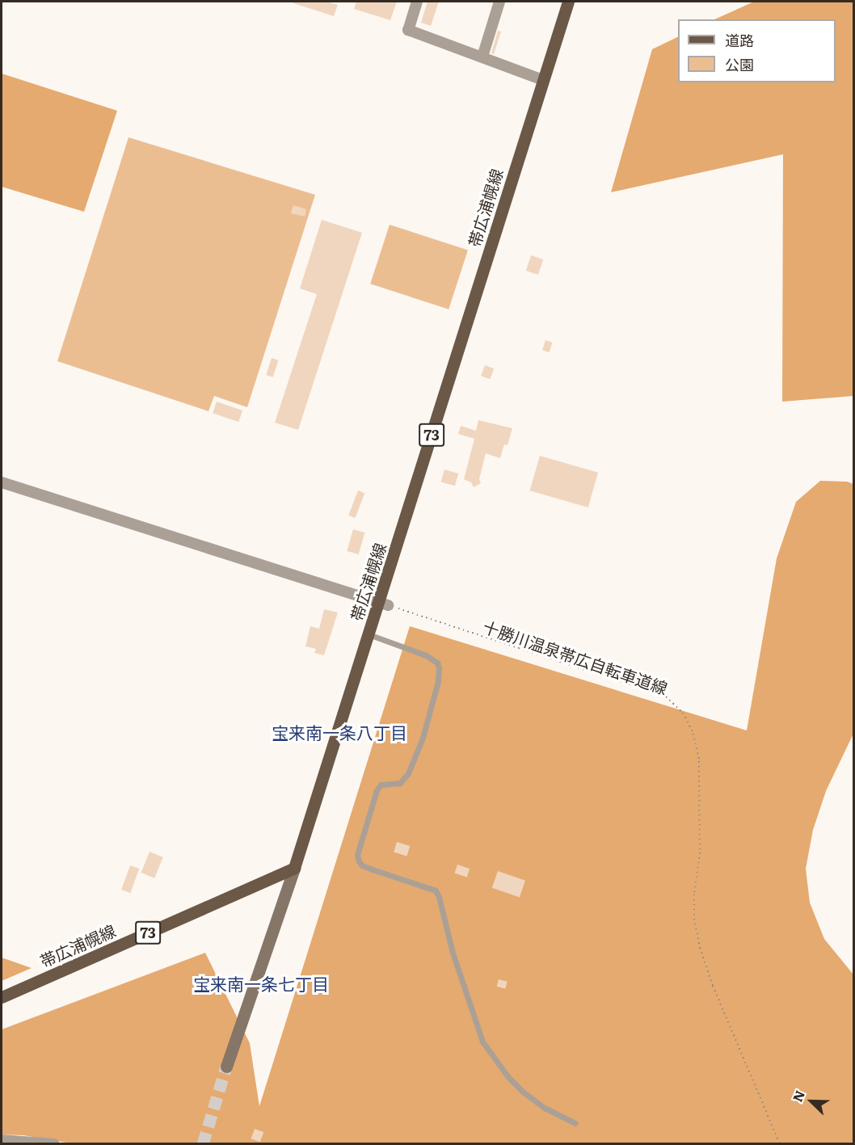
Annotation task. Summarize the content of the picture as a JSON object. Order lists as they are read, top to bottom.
{
  "streets": {
    "main road": ["帯広浦幌線", "73"],
    "path": ["十勝川温泉帯広自転車道線"]
  },
  "crossings": [
    ["帯広浦幌線", "十勝川温泉帯広自転車道線"]
  ],
  "districts": ["宝来南一条八丁目", "宝来南一条七丁目"],
  "legend": ["道路", "公園"],
  "north": "top left"
}
